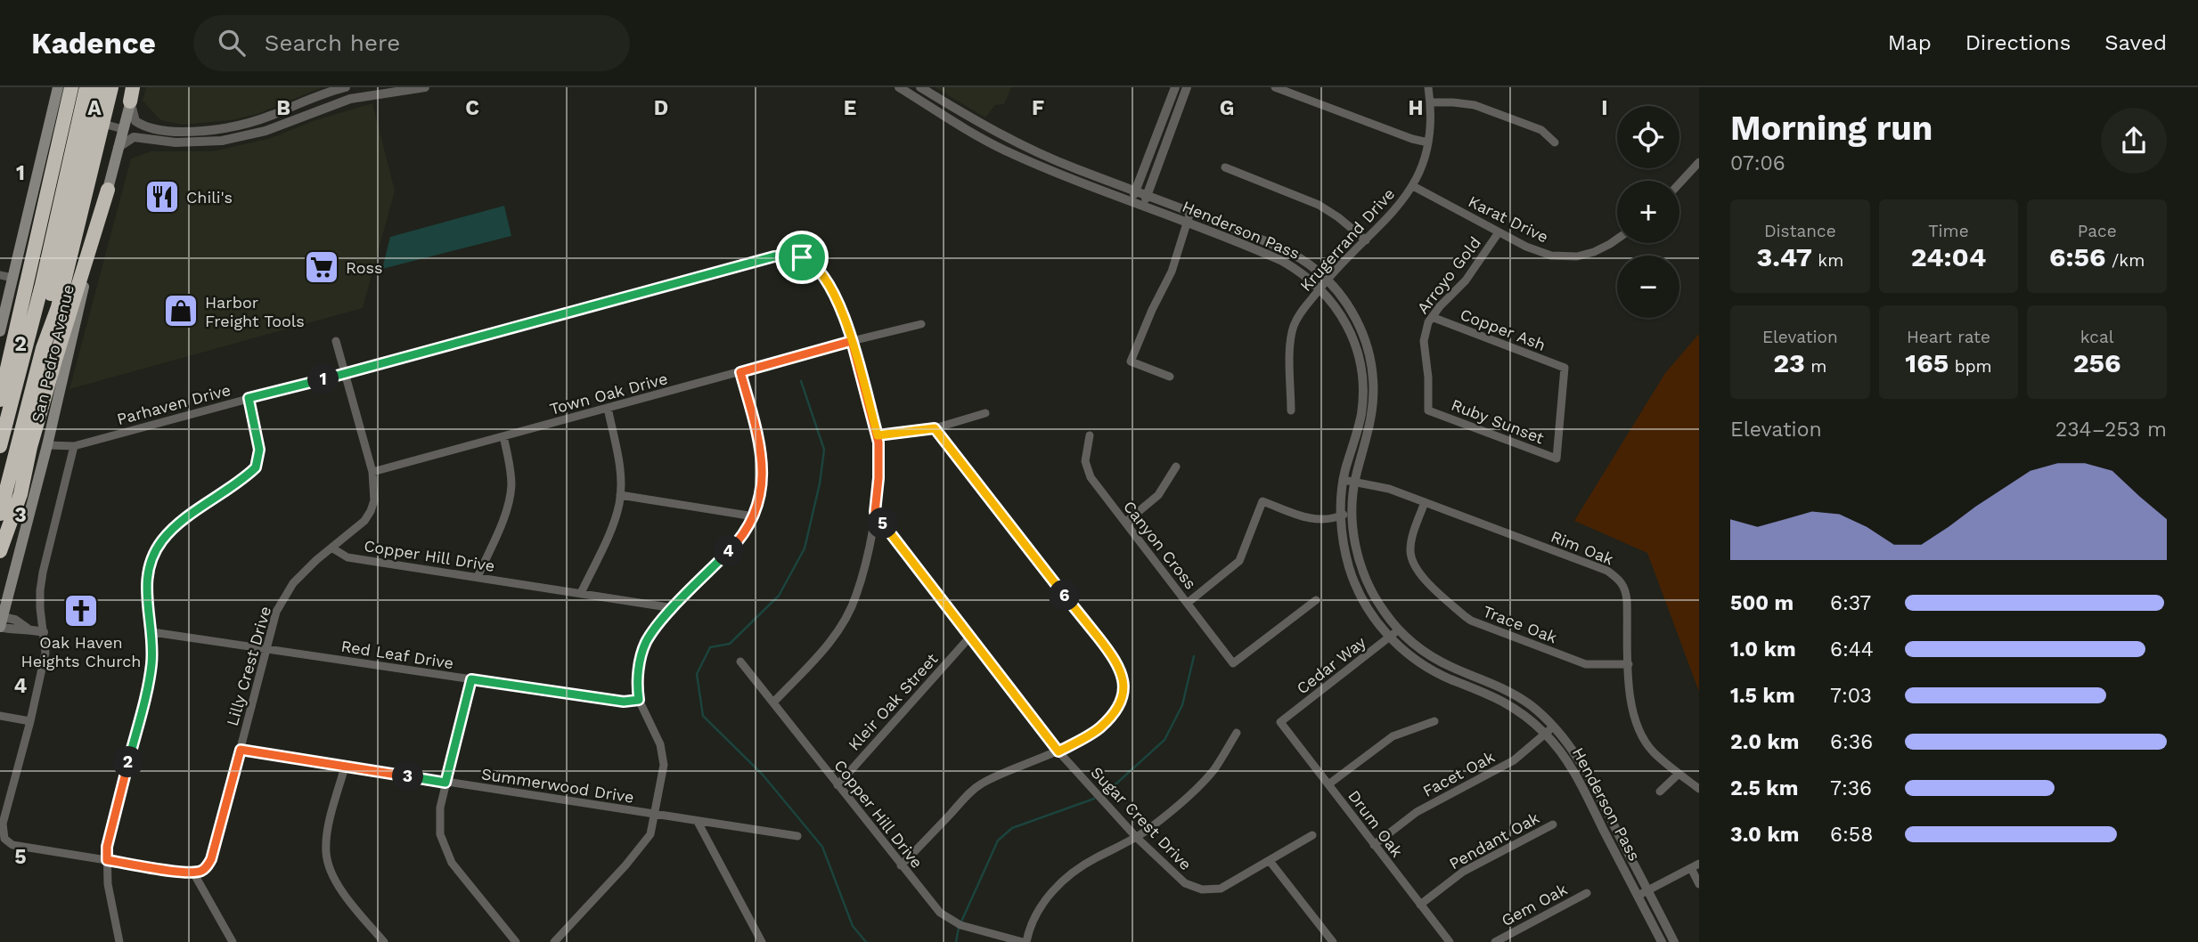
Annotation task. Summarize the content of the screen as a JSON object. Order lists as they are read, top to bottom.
{
  "streets": {
    "main road": ["San Pedro Avenue"],
    "street": [
      "Karat Drive",
      "Henderson Pass",
      "Krugerrand Drive",
      "Arroyo Gold",
      "Copper Ash",
      "Town Oak Drive",
      "Parhaven Drive",
      "Ruby Sunset",
      "Canyon Cross",
      "Rim Oak",
      "Copper Hill Drive",
      "Trace Oak",
      "Red Leaf Drive",
      "Cedar Way",
      "Lilly Crest Drive",
      "Kleir Oak Street",
      "Facet Oak",
      "Summerwood Drive",
      "Sugar Crest Drive",
      "Drum Oak",
      "Pendant Oak",
      "Gem Oak"
    ]
  },
  "crossings": [
    ["Karat Drive", "Krugerrand Drive"],
    ["Karat Drive", "Arroyo Gold"],
    ["Henderson Pass", "Krugerrand Drive"],
    ["Henderson Pass", "Rim Oak"],
    ["Henderson Pass", "Cedar Way"],
    ["Henderson Pass", "Facet Oak"],
    ["Arroyo Gold", "Copper Ash"],
    ["Arroyo Gold", "Ruby Sunset"],
    ["Copper Ash", "Ruby Sunset"],
    ["San Pedro Avenue", "Parhaven Drive"],
    ["Town Oak Drive", "Parhaven Drive"],
    ["Town Oak Drive", "Lilly Crest Drive"],
    ["Parhaven Drive", "Copper Hill Drive"],
    ["Parhaven Drive", "Lilly Crest Drive"],
    ["Parhaven Drive", "Sugar Crest Drive"],
    ["Rim Oak", "Trace Oak"],
    ["Copper Hill Drive", "Lilly Crest Drive"],
    ["Copper Hill Drive", "Kleir Oak Street"],
    ["Red Leaf Drive", "Lilly Crest Drive"],
    ["Cedar Way", "Drum Oak"],
    ["Lilly Crest Drive", "Summerwood Drive"],
    ["Kleir Oak Street", "Sugar Crest Drive"],
    ["Facet Oak", "Drum Oak"],
    ["Drum Oak", "Pendant Oak"]
  ],
  "places": {
    "restaurant": ["Chili's"],
    "supermarket": ["Ross"],
    "shop": ["Harbor Freight Tools"],
    "church": ["Oak Haven Heights Church"]
  },
  "page": {
    "header": "Kadence",
    "search": "Search here",
    "nav": ["Map", "Directions", "Saved"],
    "heading": ["Morning run", "07:06"],
    "map_buttons": ["+", "−"],
    "stats": [
      ["Distance", "3.47 km"],
      ["Time", "24:04"],
      ["Pace", "6:56 /km"],
      ["Elevation", "23 m"],
      ["Heart rate", "165 bpm"],
      ["kcal", "256"]
    ],
    "pins": [
      "1",
      "5",
      "4",
      "6",
      "2",
      "3"
    ],
    "chart": ["Elevation", "234–253 m"],
    "list": [
      {
        "name": "500 m",
        "note": "6:37"
      },
      {
        "name": "1.0 km",
        "note": "6:44"
      },
      {
        "name": "1.5 km",
        "note": "7:03"
      },
      {
        "name": "2.0 km",
        "note": "6:36"
      },
      {
        "name": "2.5 km",
        "note": "7:36"
      },
      {
        "name": "3.0 km",
        "note": "6:58"
      }
    ]
  },
  "grid": {
    "columns": [
      "A",
      "B",
      "C",
      "D",
      "E",
      "F",
      "G",
      "H",
      "I"
    ],
    "rows": [
      "1",
      "2",
      "3",
      "4",
      "5"
    ]
  }
}
